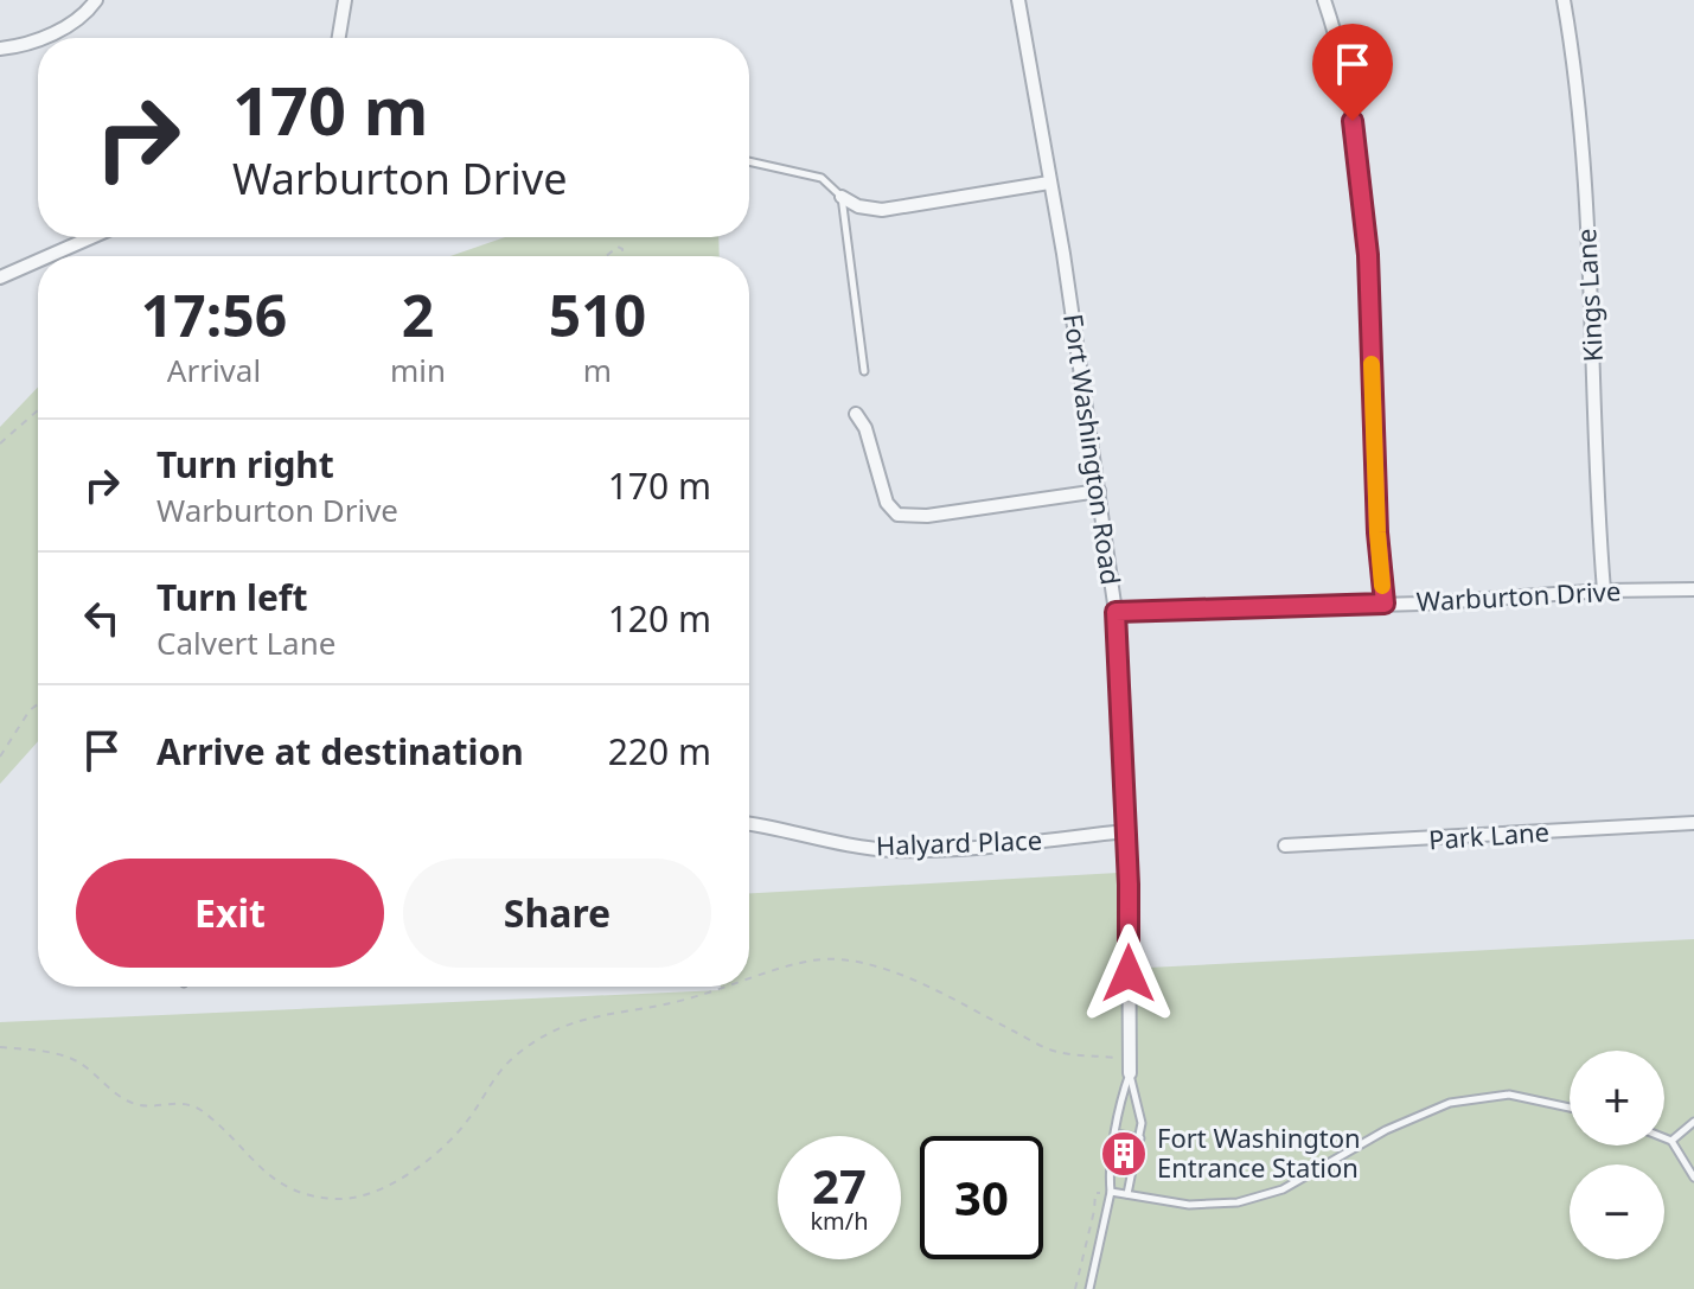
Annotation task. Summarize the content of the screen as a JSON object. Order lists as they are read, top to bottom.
{
  "streets": {
    "street": [
      "Kings Lane",
      "Fort Washington Road",
      "Warburton Drive",
      "Park Lane",
      "Halyard Place"
    ]
  },
  "crossings": [
    ["Kings Lane", "Warburton Drive"],
    ["Fort Washington Road", "Warburton Drive"],
    ["Fort Washington Road", "Halyard Place"]
  ],
  "places": {
    "building": ["Fort Washington Entrance Station"]
  },
  "page": {
    "turn": ["170 m", "Warburton Drive"],
    "eta": [
      "17:56",
      "Arrival",
      "2",
      "min",
      "510",
      "m"
    ],
    "list": [
      {
        "name": "Turn right",
        "note": "Warburton Drive",
        "value": "170 m"
      },
      {
        "name": "Turn left",
        "note": "Calvert Lane",
        "value": "120 m"
      },
      {
        "name": "Arrive at destination",
        "value": "220 m"
      }
    ],
    "buttons": ["Exit", "Share"],
    "map_buttons": ["+", "−"],
    "speed": "27 km/h",
    "limit": "30"
  }
}
